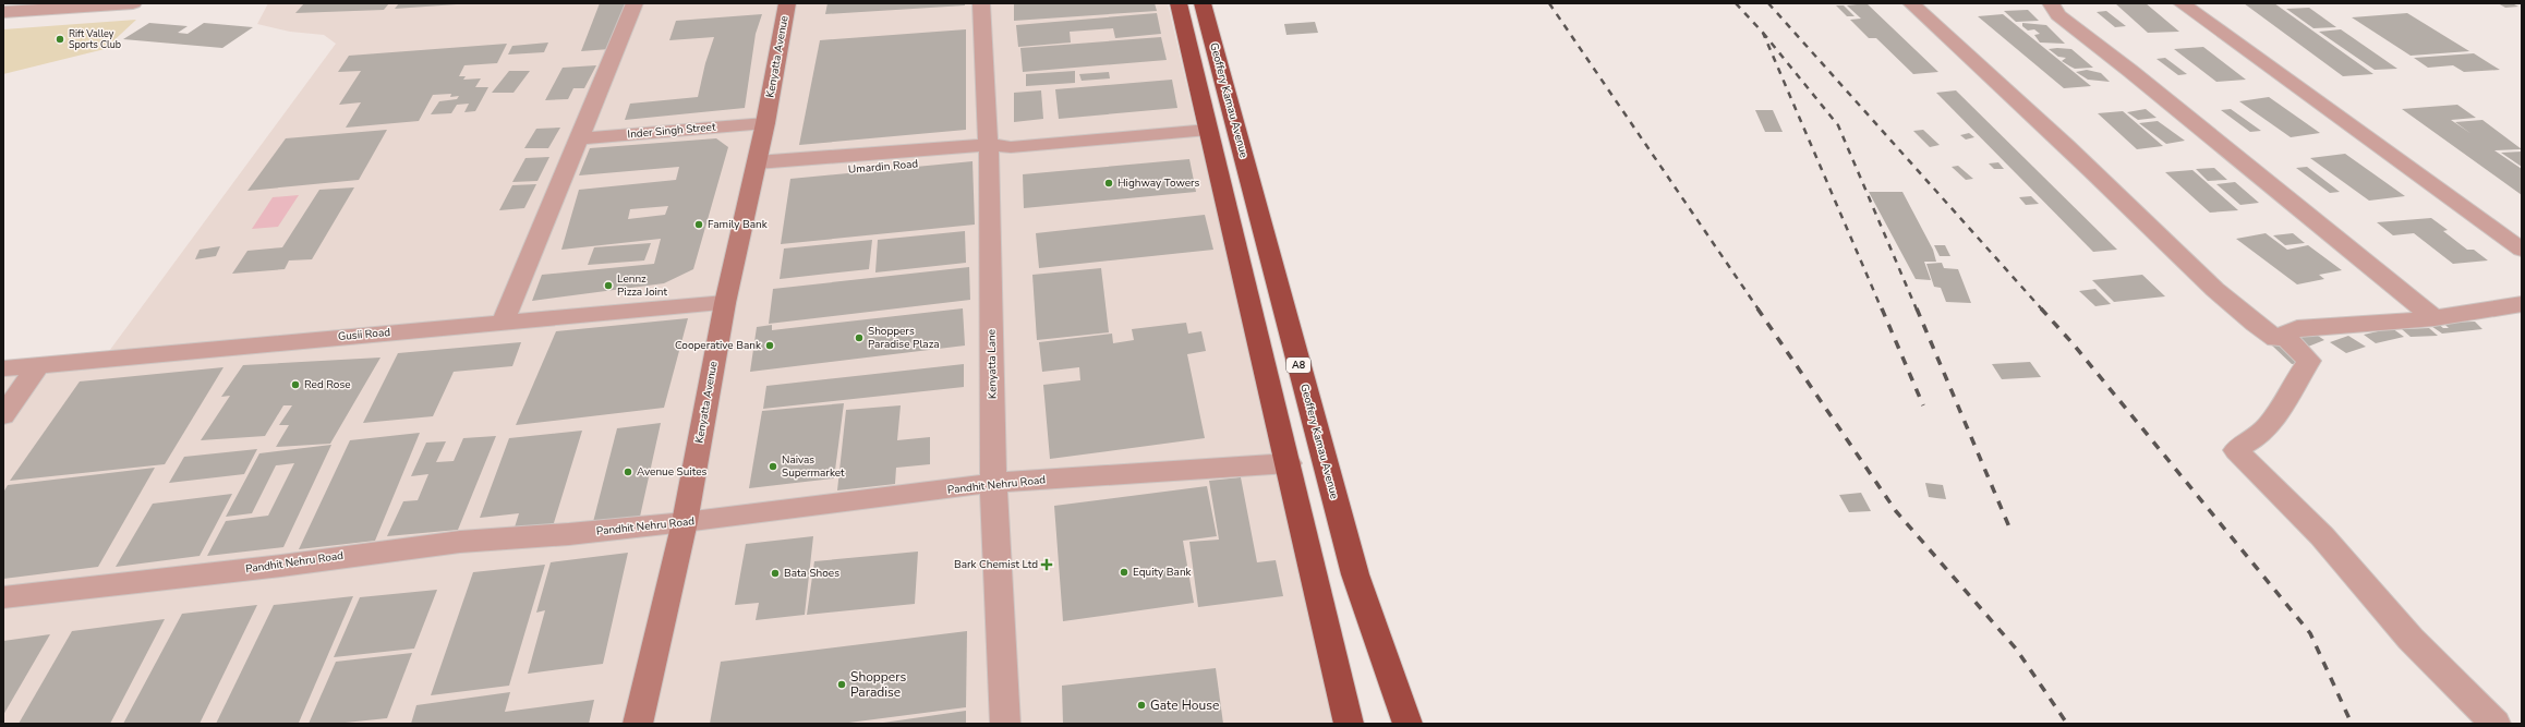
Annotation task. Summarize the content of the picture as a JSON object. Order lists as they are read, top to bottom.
{
  "streets": {
    "highway": ["Geoffery Kamau Avenue", "A8"],
    "street": [
      "Kenyatta Avenue",
      "Inder Singh Street",
      "Umardin Road",
      "Gusii Road",
      "Kenyatta Lane",
      "Pandhit Nehru Road"
    ]
  },
  "crossings": [
    ["Kenyatta Avenue", "Inder Singh Street"],
    ["Kenyatta Avenue", "Umardin Road"],
    ["Kenyatta Avenue", "Gusii Road"],
    ["Kenyatta Avenue", "Pandhit Nehru Road"],
    ["Umardin Road", "Kenyatta Lane"],
    ["Kenyatta Lane", "Pandhit Nehru Road"]
  ],
  "places": {
    "other": [
      "Rift Valley Sports Club",
      "Highway Towers",
      "Family Bank",
      "Lennz Pizza Joint",
      "Shoppers Paradise Plaza",
      "Cooperative Bank",
      "Red Rose",
      "Naivas Supermarket",
      "Avenue Suites",
      "Equity Bank",
      "Bata Shoes",
      "Shoppers Paradise",
      "Gate House"
    ],
    "health": ["Bark Chemist Ltd"]
  }
}
